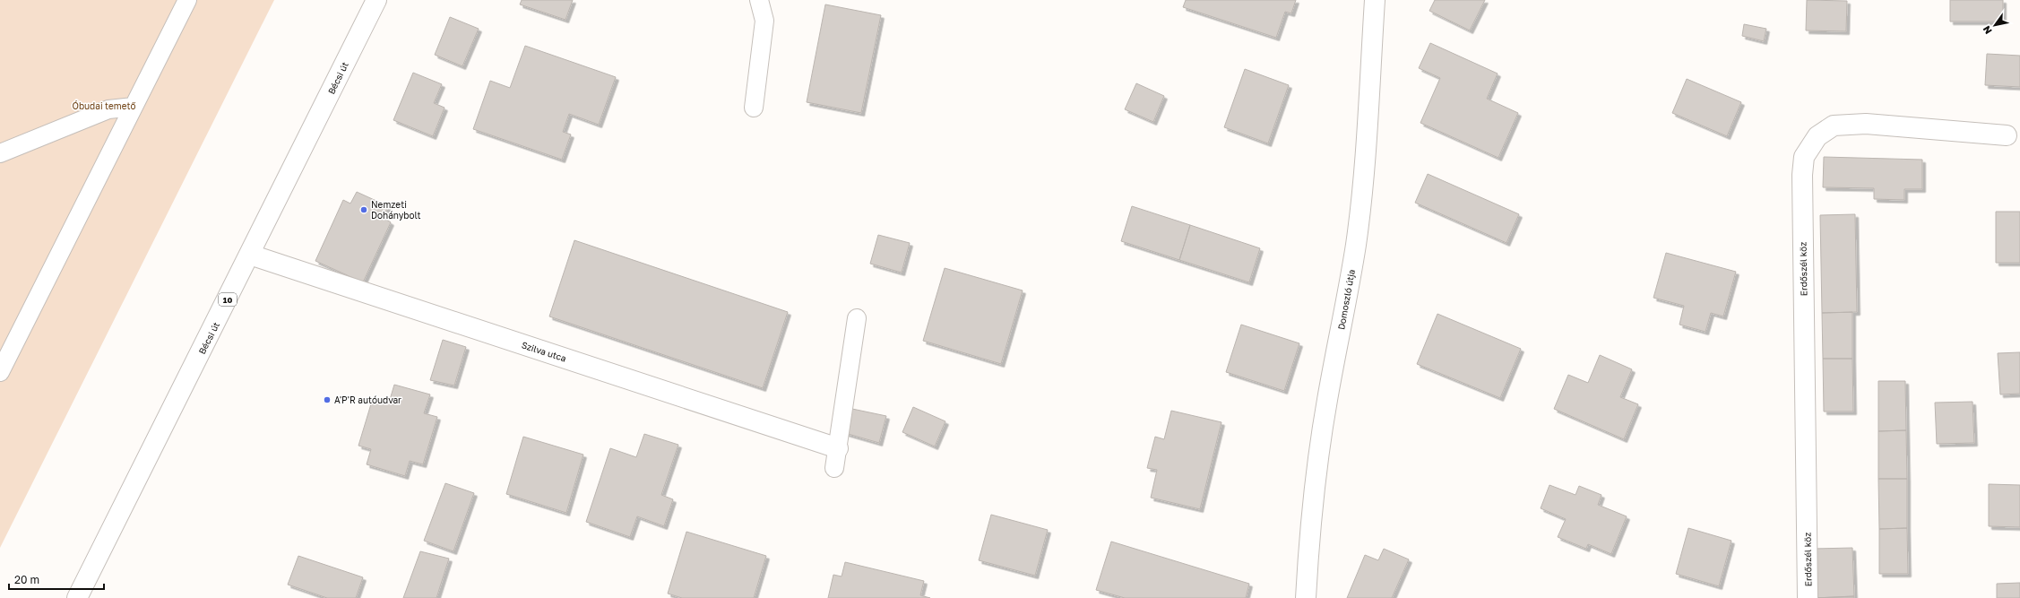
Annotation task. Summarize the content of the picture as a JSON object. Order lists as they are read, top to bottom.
{
  "streets": {
    "street": [
      "Bécsi út",
      "Erdőszél köz",
      "10",
      "Domoszló útja",
      "Szilva utca"
    ]
  },
  "crossings": [
    ["Bécsi út", "Szilva utca"]
  ],
  "parks": ["Óbudai temető"],
  "places": ["Nemzeti Dohánybolt", "A'P'R autóudvar"],
  "scale_bar": "20 m",
  "north": "bottom left"
}
